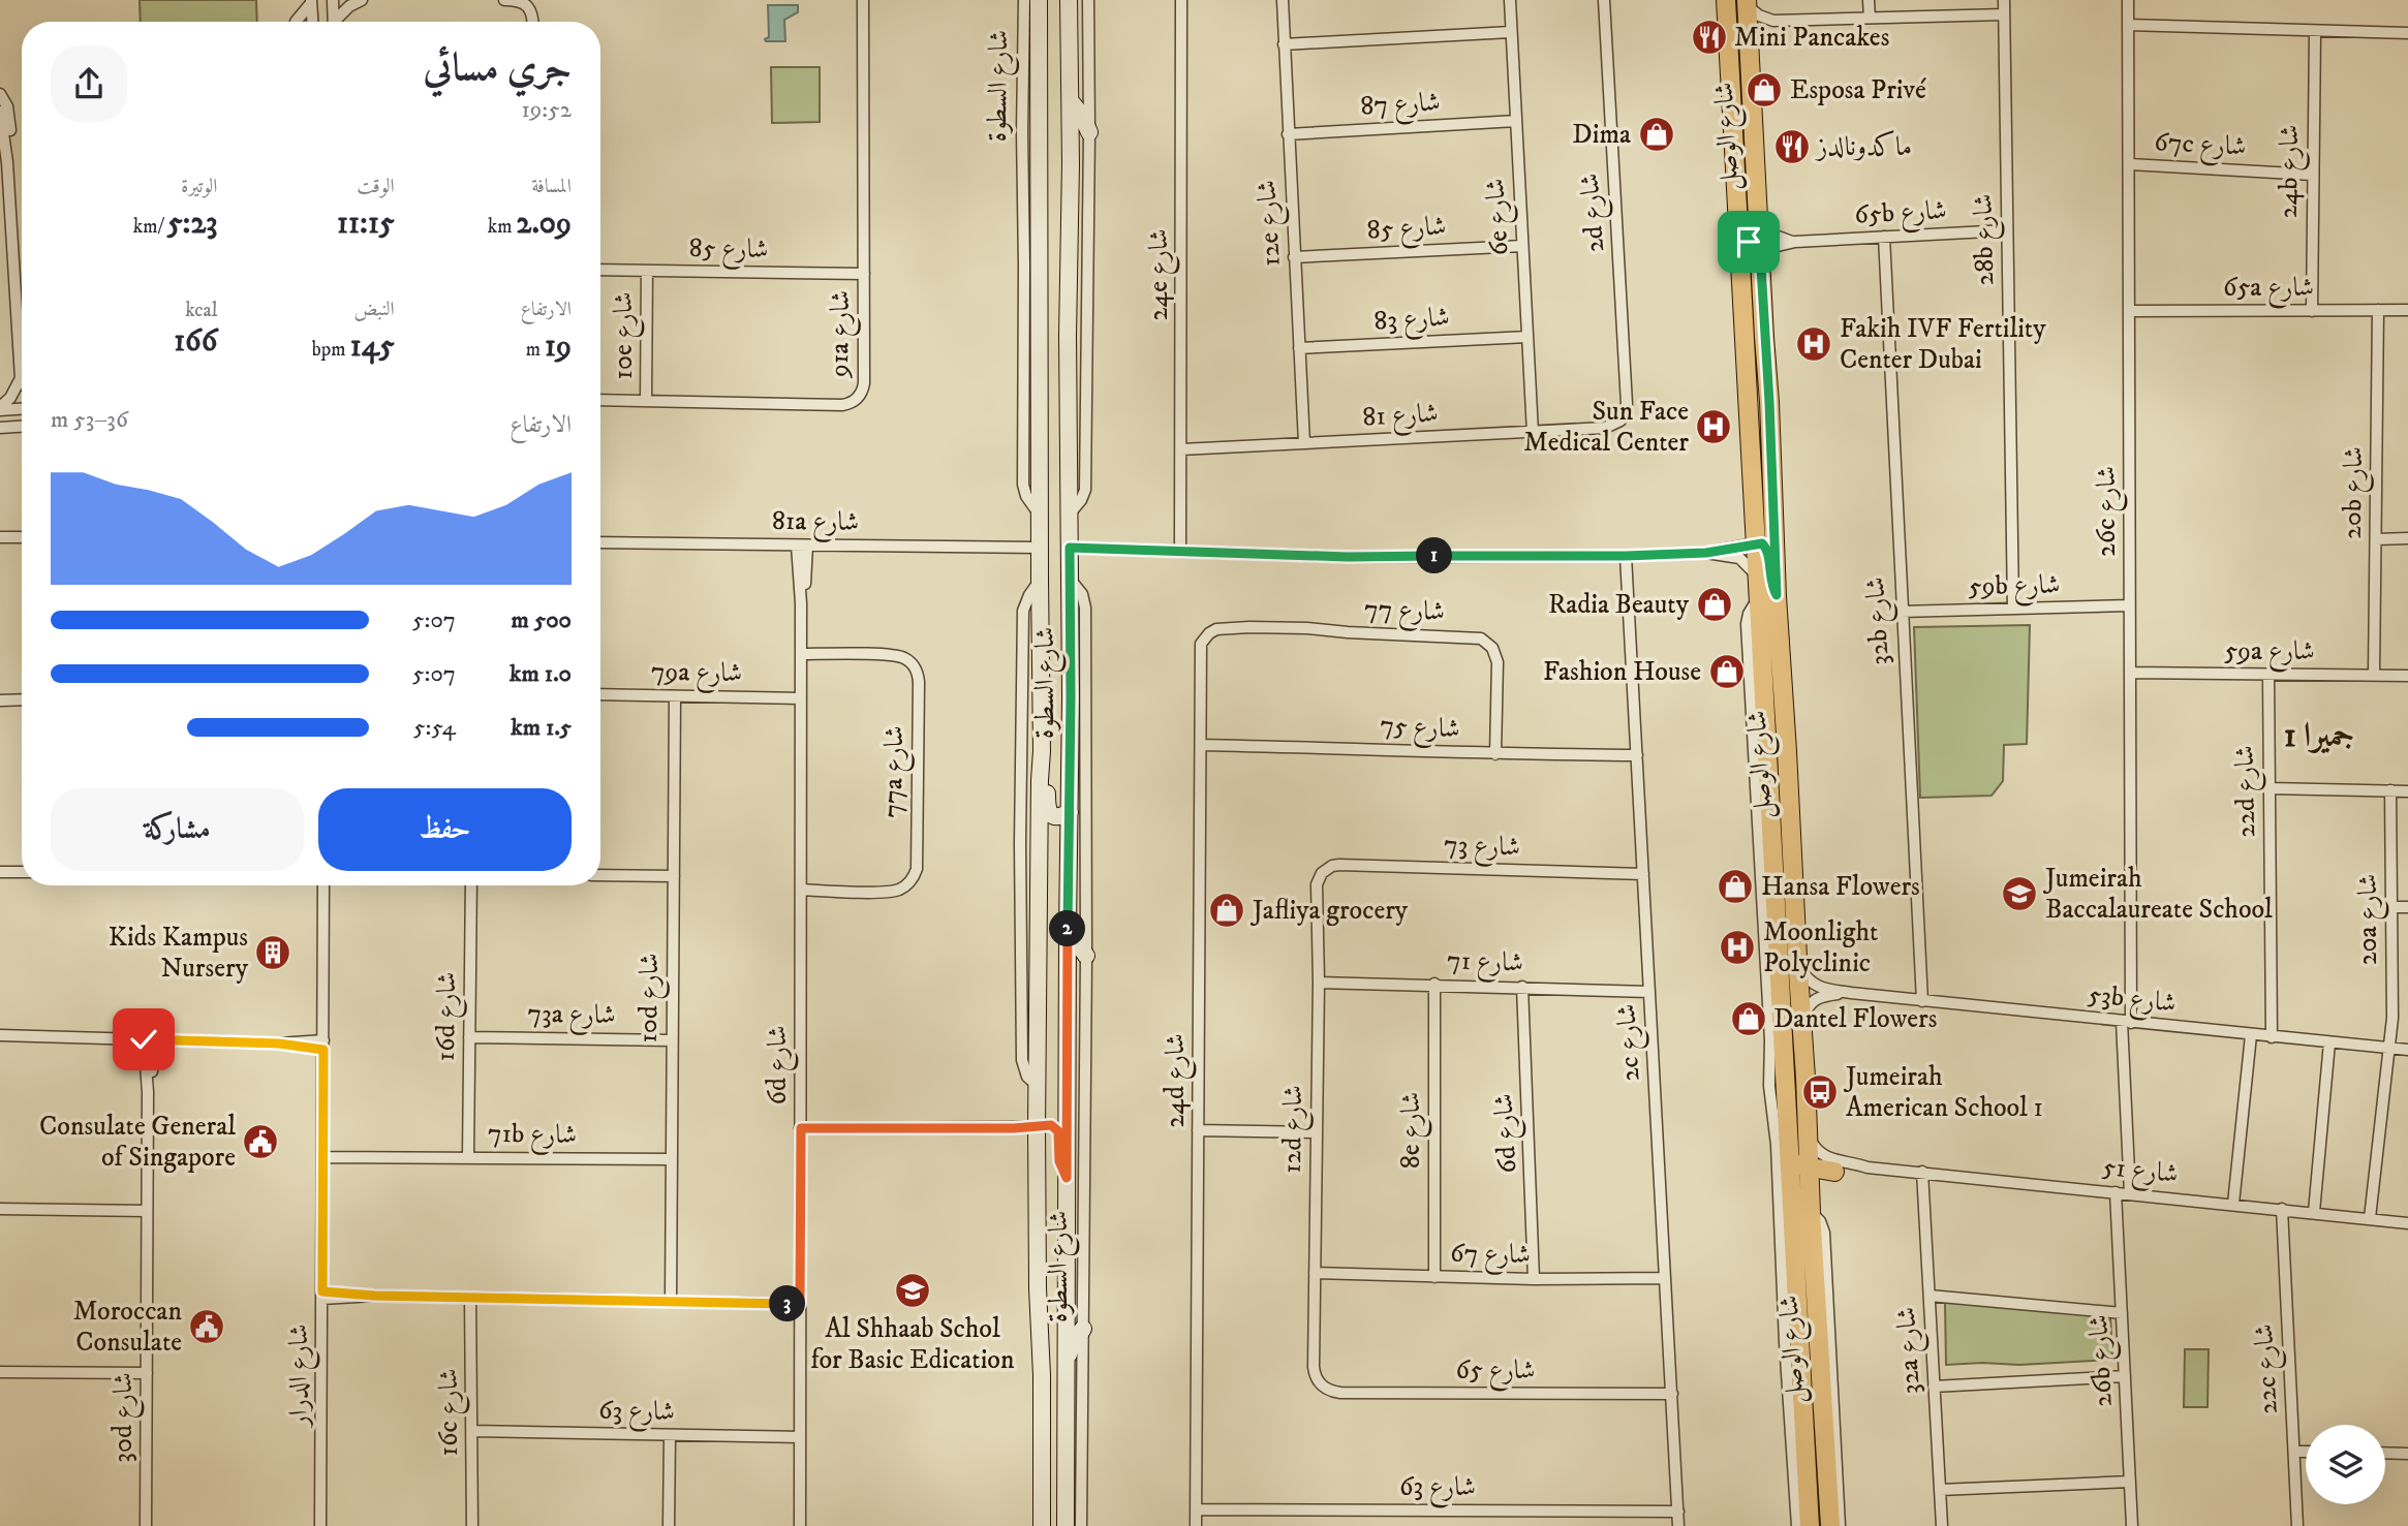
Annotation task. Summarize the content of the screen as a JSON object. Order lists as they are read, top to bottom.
{
  "streets": {
    "main road": ["شارع السطوة", "شارع الوصل"],
    "street": [
      "شارع 87",
      "67c شارع",
      "24b شارع",
      "2d شارع",
      "65b شارع",
      "6e شارع",
      "12e شارع",
      "شارع 85",
      "28b شارع",
      "24e شارع",
      "65a شارع",
      "شارع 83",
      "91a شارع",
      "10e شارع",
      "شارع 81",
      "20b شارع",
      "26c شارع",
      "81a شارع",
      "59b شارع",
      "شارع 77",
      "32b شارع",
      "59a شارع",
      "79a شارع",
      "شارع 75",
      "77a شارع",
      "22d شارع",
      "شارع 73",
      "20a شارع",
      "شارع 71",
      "10d شارع",
      "53b شارع",
      "73a شارع",
      "16d شارع",
      "2c شارع",
      "6d شارع",
      "24d شارع",
      "12d شارع",
      "8e شارع",
      "71b شارع",
      "شارع 51",
      "شارع 67",
      "32a شارع",
      "26b شارع",
      "22c شارع",
      "شارع 65",
      "شارع الدرار",
      "شارع 63",
      "16c شارع",
      "30d شارع"
    ]
  },
  "crossings": [
    ["شارع السطوة", "81a شارع"],
    ["شارع 87", "6e شارع"],
    ["شارع 87", "12e شارع"],
    ["شارع الوصل", "65b شارع"],
    ["شارع الوصل", "53b شارع"],
    ["شارع الوصل", "شارع 51"],
    ["67c شارع", "24b شارع"],
    ["67c شارع", "26c شارع"],
    ["24b شارع", "65a شارع"],
    ["2d شارع", "شارع 81"],
    ["65b شارع", "28b شارع"],
    ["65b شارع", "32b شارع"],
    ["6e شارع", "شارع 85"],
    ["6e شارع", "شارع 83"],
    ["6e شارع", "شارع 81"],
    ["12e شارع", "شارع 85"],
    ["12e شارع", "شارع 83"],
    ["12e شارع", "شارع 81"],
    ["شارع 85", "91a شارع"],
    ["شارع 85", "10e شارع"],
    ["28b شارع", "59b شارع"],
    ["24e شارع", "شارع 81"],
    ["65a شارع", "20b شارع"],
    ["65a شارع", "26c شارع"],
    ["91a شارع", "10e شارع"],
    ["20b شارع", "59a شارع"],
    ["26c شارع", "59b شارع"],
    ["26c شارع", "59a شارع"],
    ["26c شارع", "53b شارع"],
    ["26c شارع", "شارع 51"],
    ["81a شارع", "6d شارع"],
    ["59b شارع", "32b شارع"],
    ["شارع 77", "شارع 75"],
    ["شارع 77", "24d شارع"],
    ["32b شارع", "53b شارع"],
    ["59a شارع", "22d شارع"],
    ["79a شارع", "10d شارع"],
    ["79a شارع", "6d شارع"],
    ["شارع 75", "2c شارع"],
    ["شارع 75", "24d شارع"],
    ["77a شارع", "6d شارع"],
    ["22d شارع", "53b شارع"],
    ["شارع 73", "2c شارع"],
    ["شارع 73", "12d شارع"],
    ["20a شارع", "53b شارع"],
    ["20a شارع", "شارع 51"],
    ["شارع 71", "2c شارع"],
    ["شارع 71", "6d شارع"],
    ["شارع 71", "12d شارع"],
    ["شارع 71", "8e شارع"],
    ["10d شارع", "73a شارع"],
    ["10d شارع", "71b شارع"],
    ["73a شارع", "16d شارع"],
    ["16d شارع", "71b شارع"],
    ["2c شارع", "شارع 67"],
    ["2c شارع", "شارع 65"],
    ["2c شارع", "شارع 63"],
    ["6d شارع", "شارع 67"],
    ["6d شارع", "شارع 63"],
    ["24d شارع", "شارع 63"],
    ["12d شارع", "شارع 67"],
    ["12d شارع", "شارع 65"],
    ["8e شارع", "شارع 67"],
    ["71b شارع", "شارع الدرار"],
    ["شارع 51", "32a شارع"],
    ["شارع 51", "26b شارع"],
    ["شارع 51", "22c شارع"],
    ["شارع 63", "16c شارع"]
  ],
  "districts": ["جميرا 1"],
  "places": {
    "restaurant": ["Mini Pancakes", "ماكدونالدز"],
    "shop": [
      "Esposa Privé",
      "Dima",
      "Radia Beauty",
      "Fashion House",
      "Hansa Flowers",
      "Jafliya grocery",
      "Dantel Flowers"
    ],
    "hospital": ["Fakih IVF Fertility Center Dubai", "Sun Face Medical Center", "Moonlight Polyclinic"],
    "school or university": ["Jumeirah Baccalaureate School", "Al Shhaab Schol for Basic Edication"],
    "building": ["Kids Kampus Nursery"],
    "bus stop": ["Jumeirah American School 1"],
    "public building": ["Consulate General of Singapore", "Moroccan Consulate"]
  },
  "page": {
    "heading": ["جري مسائي", "19:52"],
    "stats": [
      ["المسافة", "2.09 km"],
      ["الوقت", "11:15"],
      ["الوتيرة", "5:23 /km"],
      ["الارتفاع", "19 m"],
      ["النبض", "145 bpm"],
      ["kcal", "166"]
    ],
    "chart": ["الارتفاع", "36–53 m"],
    "pins": ["1", "2", "3"],
    "list": [
      {
        "name": "500 m",
        "note": "5:07"
      },
      {
        "name": "1.0 km",
        "note": "5:07"
      },
      {
        "name": "1.5 km",
        "note": "5:54"
      }
    ],
    "buttons": ["حفظ", "مشاركة"]
  }
}
